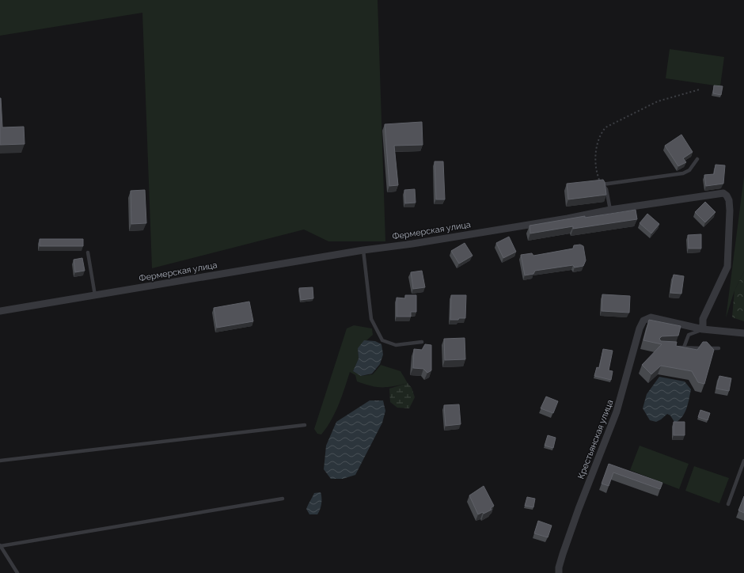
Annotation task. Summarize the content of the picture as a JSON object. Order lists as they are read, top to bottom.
{
  "streets": {
    "street": ["Фермерская улица", "Крестьянская улица"]
  },
  "crossings": [
    ["Фермерская улица", "Крестьянская улица"]
  ]
}
